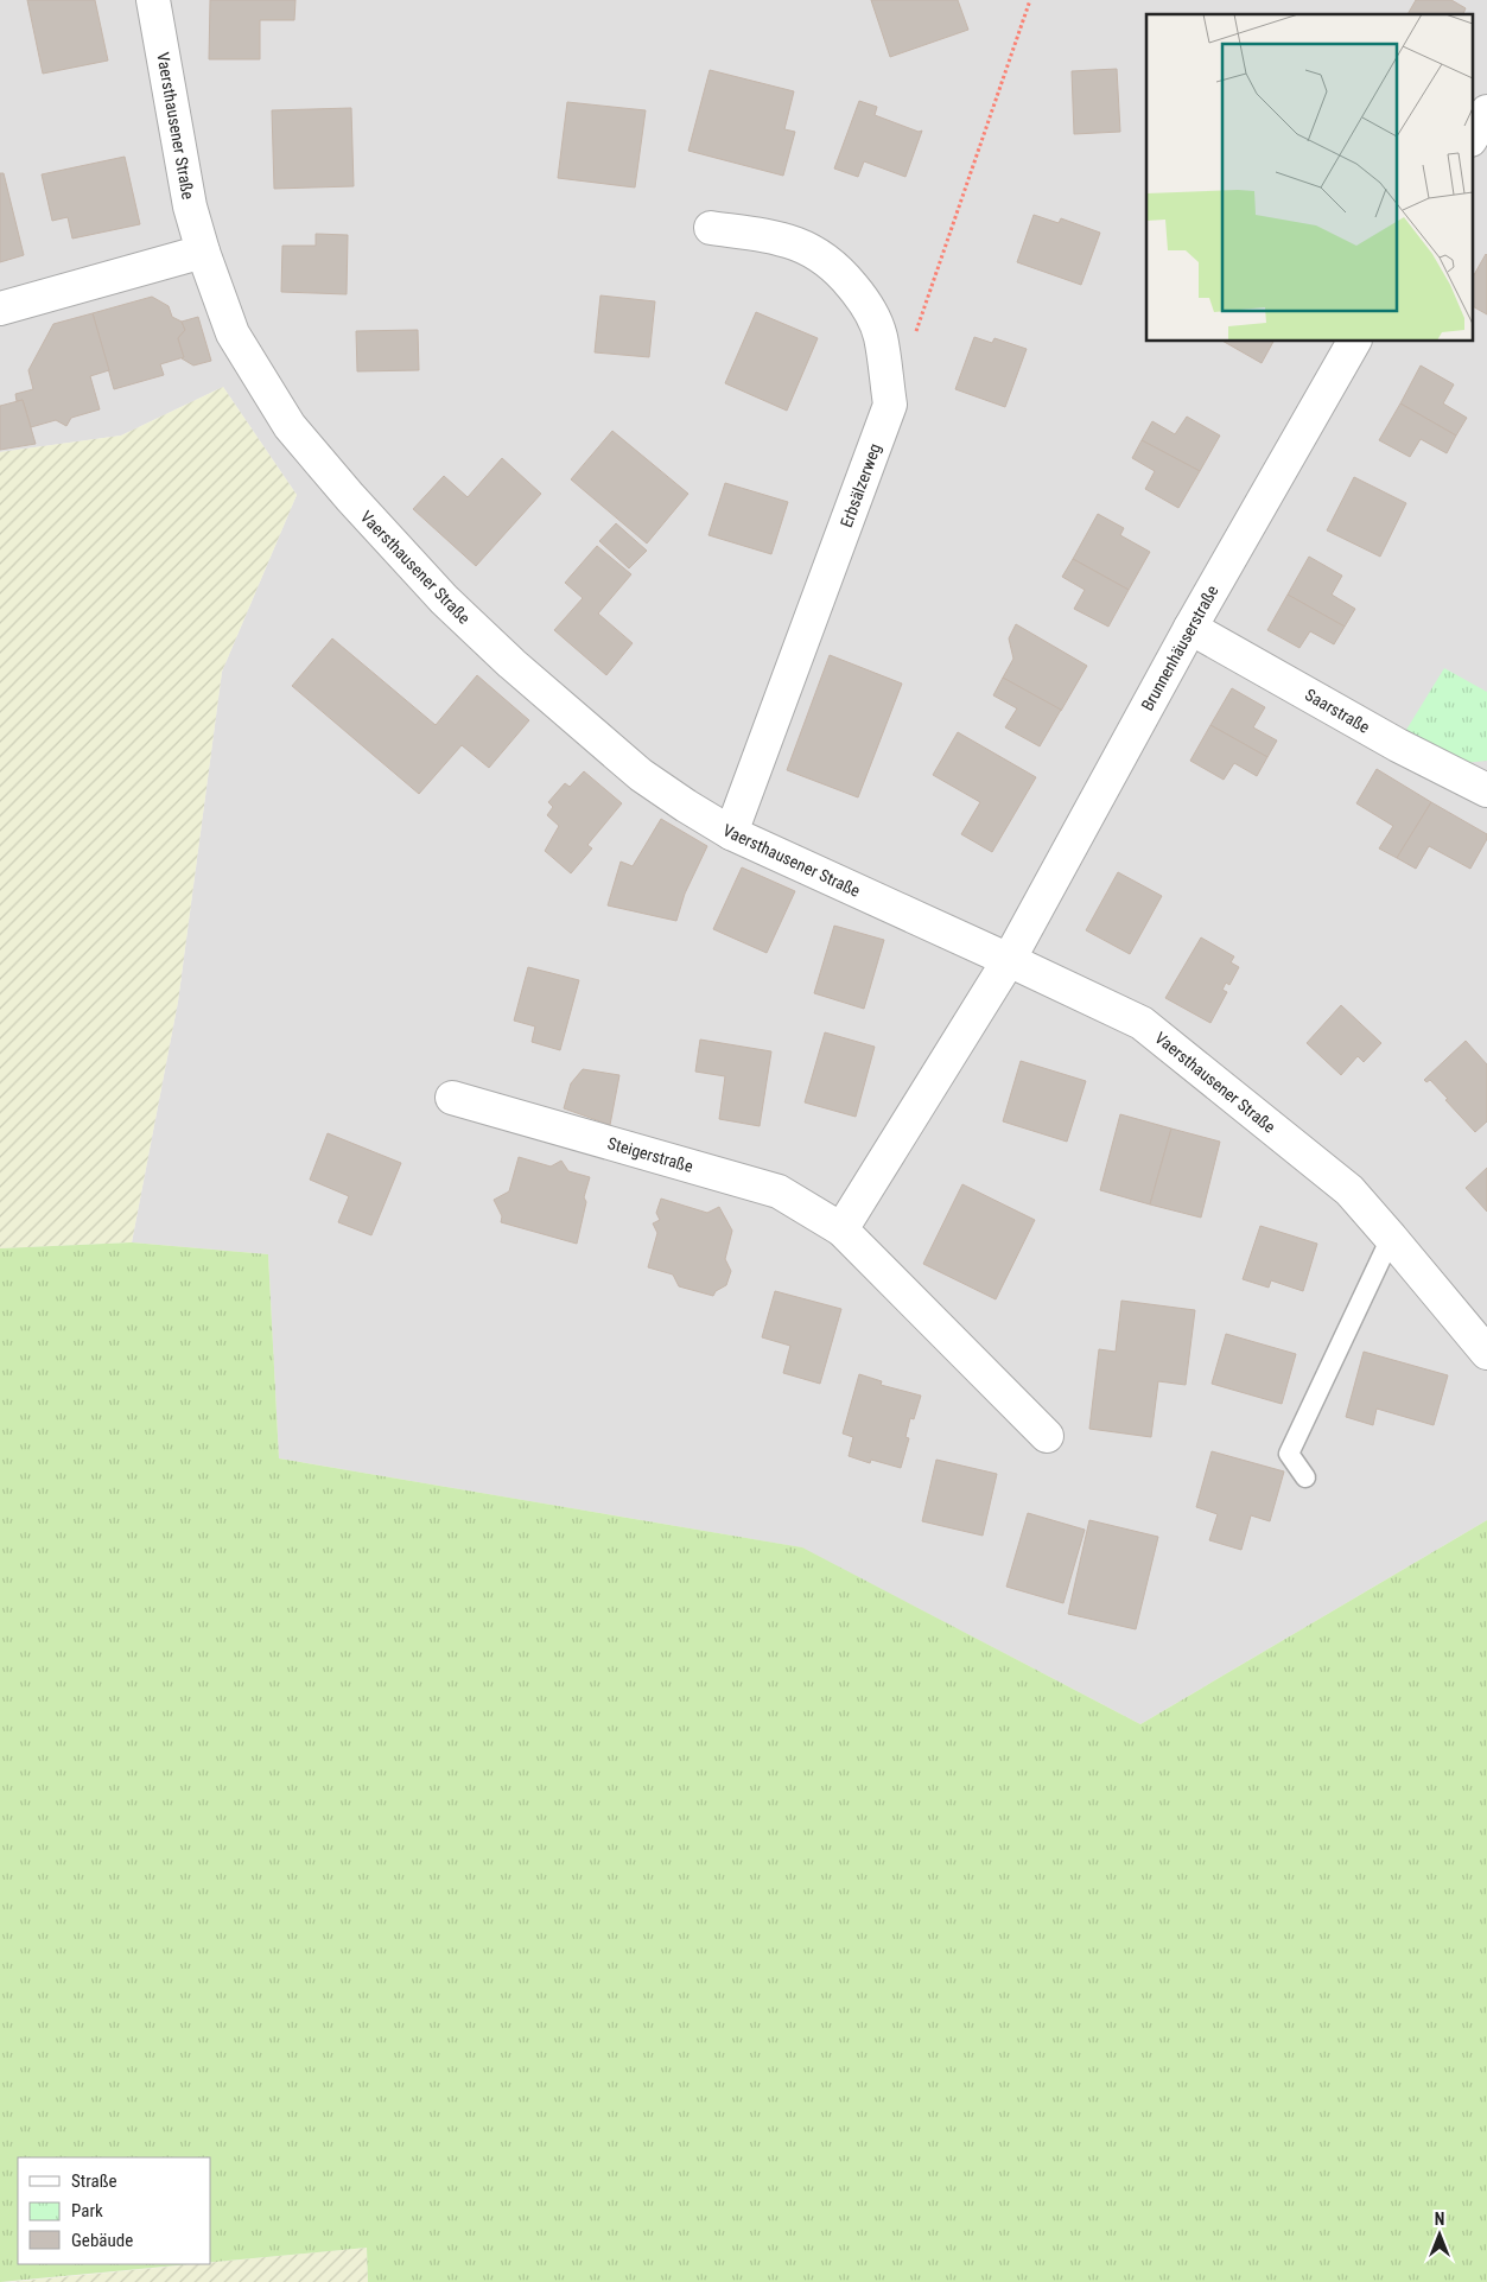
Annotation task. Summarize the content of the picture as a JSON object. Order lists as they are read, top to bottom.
{
  "streets": {
    "street": [
      "Vaersthausener Straße",
      "Erbsälzerweg",
      "Brunnenhäuserstraße",
      "Saarstraße",
      "Steigerstraße"
    ]
  },
  "crossings": [
    ["Vaersthausener Straße", "Erbsälzerweg"],
    ["Vaersthausener Straße", "Brunnenhäuserstraße"],
    ["Brunnenhäuserstraße", "Saarstraße"]
  ],
  "legend": ["Straße", "Park", "Gebäude"],
  "north": "top"
}
